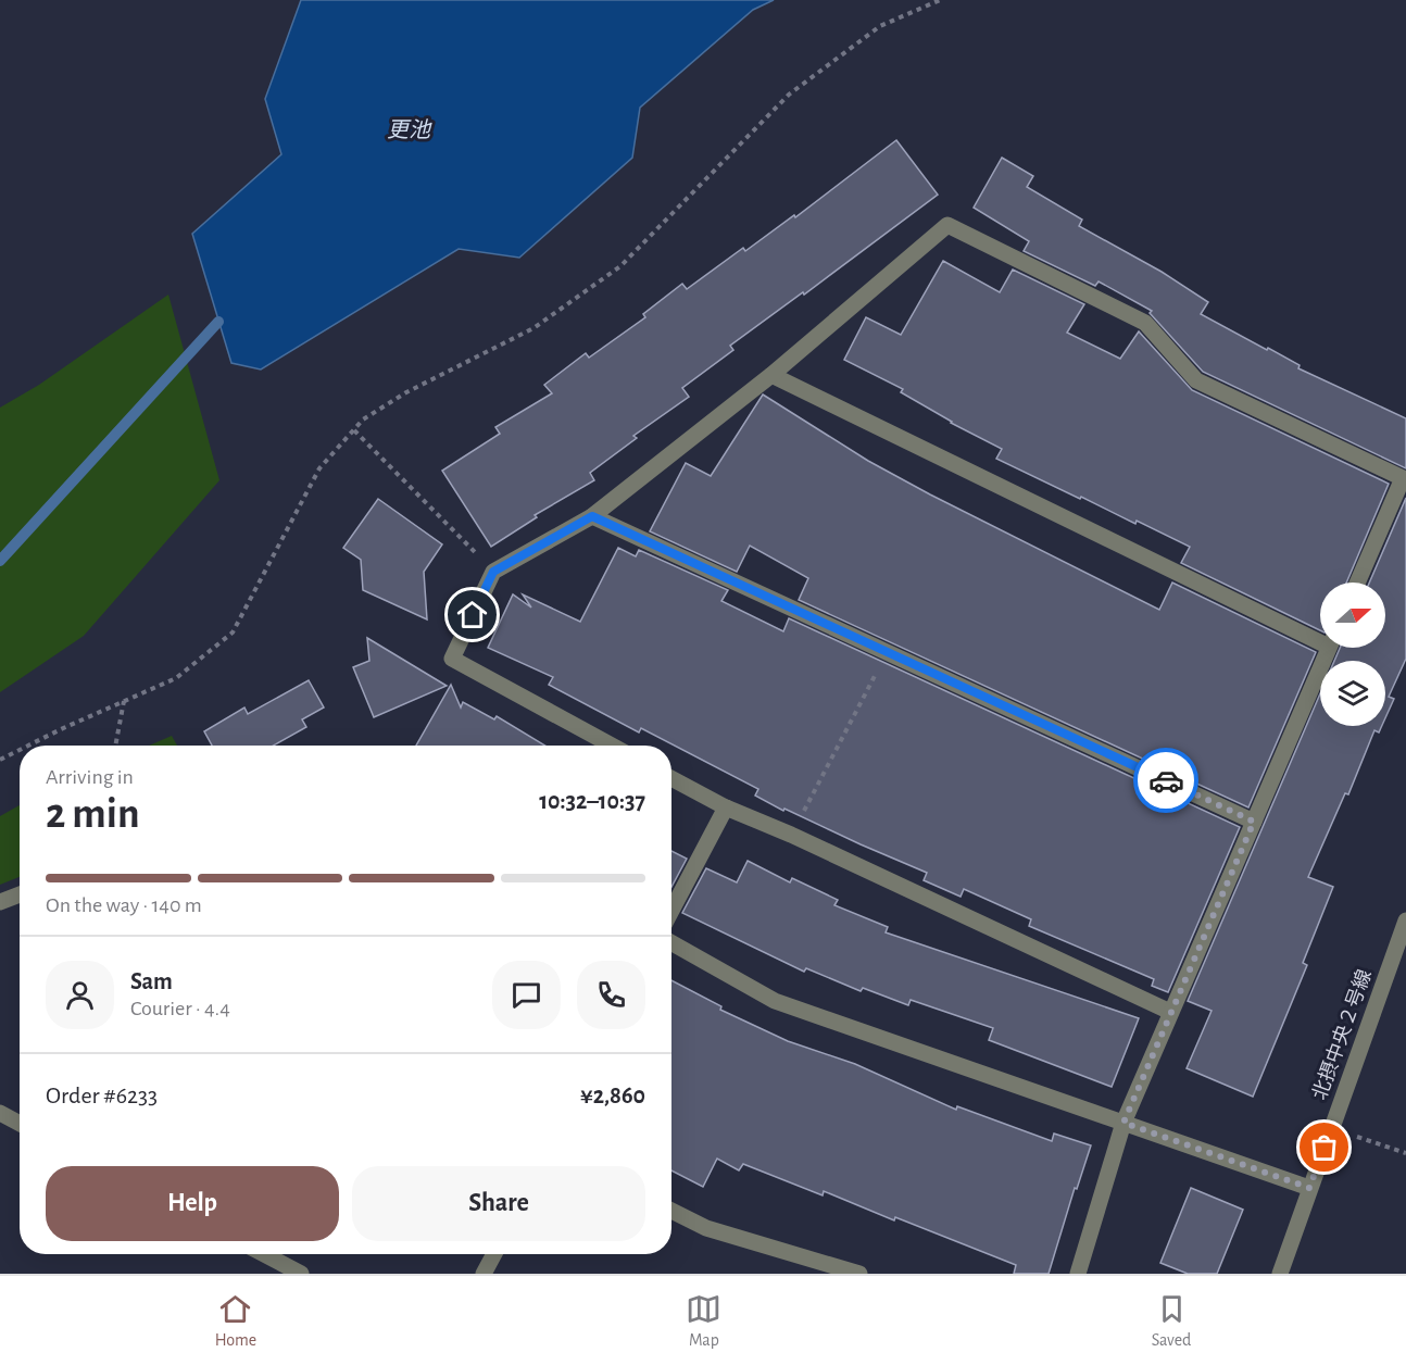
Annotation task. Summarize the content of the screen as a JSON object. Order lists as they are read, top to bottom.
{
  "streets": {
    "street": ["北摂中央２号線"]
  },
  "water": ["更池"],
  "north": "right",
  "page": {
    "heading": ["2 min", "Arriving in", "10:32–10:37"],
    "panel": [
      "Sam",
      "Courier · 4.4",
      "Order #6233",
      "¥2,860"
    ],
    "bar": "On the way · 140 m",
    "buttons": ["Help", "Share"],
    "tabs": ["Home", "Map", "Saved"]
  }
}
